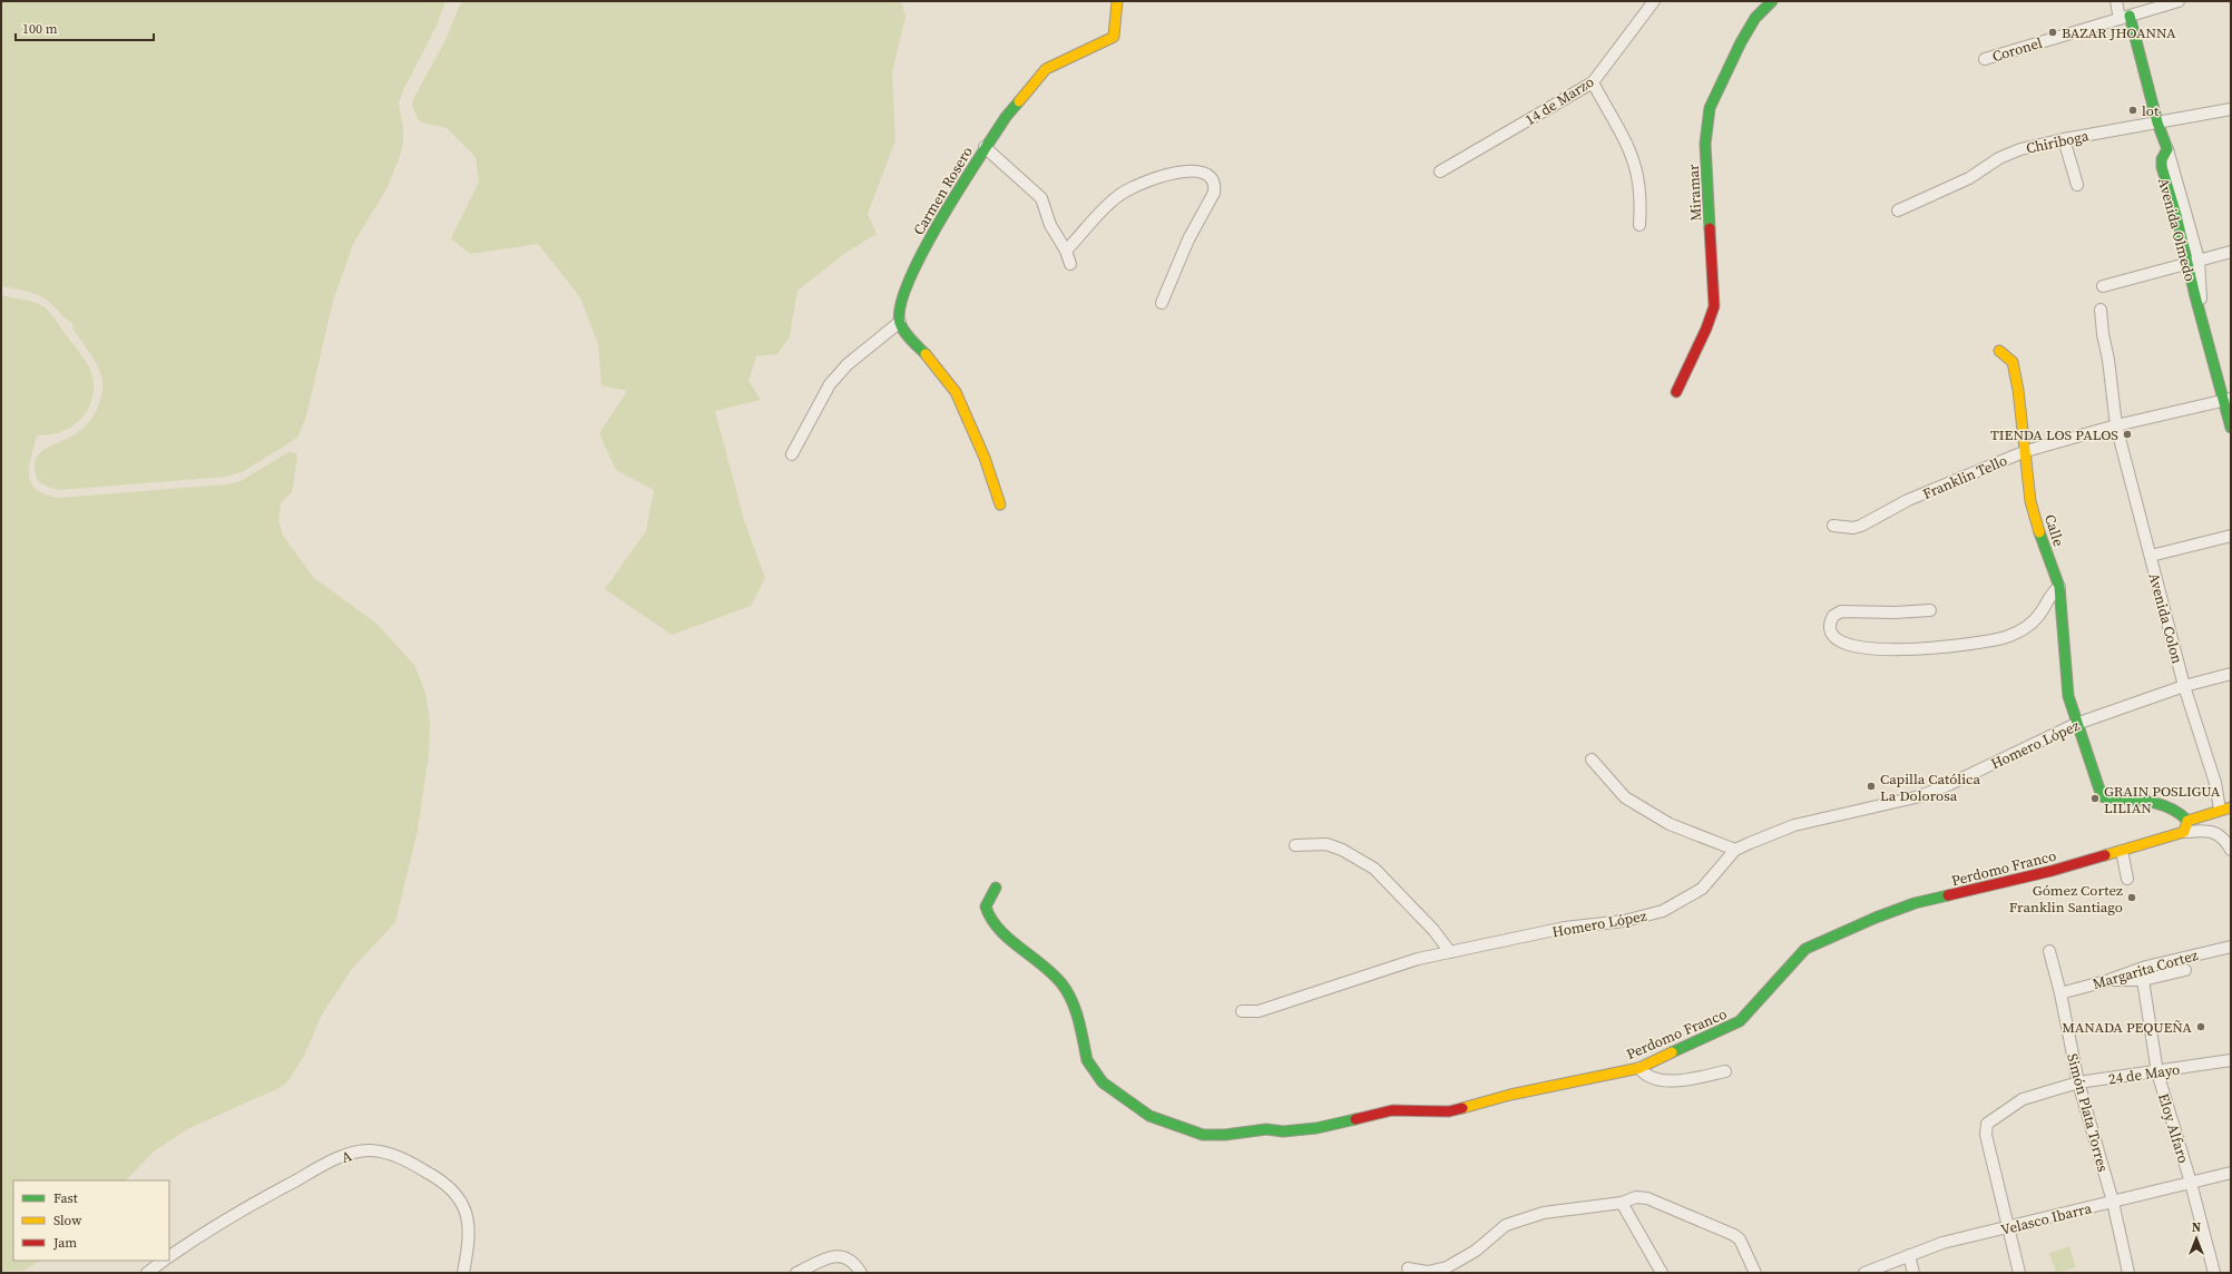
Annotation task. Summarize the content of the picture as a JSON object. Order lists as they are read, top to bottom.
{
  "streets": {
    "street": [
      "Coronel",
      "14 de Marzo",
      "Chiriboga",
      "Carmen Rosero",
      "Miramar",
      "Avenida Olmedo",
      "Franklin Tello",
      "Calle",
      "Avenida Colon",
      "Homero López",
      "Perdomo Franco",
      "Margarita Cortez",
      "24 de Mayo",
      "Simón Plata Torres",
      "Eloy Alfaro",
      "A",
      "Velasco Ibarra"
    ]
  },
  "crossings": [
    ["Coronel", "Avenida Olmedo"],
    ["Chiriboga", "Avenida Olmedo"],
    ["Avenida Olmedo", "Franklin Tello"],
    ["Franklin Tello", "Calle"],
    ["Franklin Tello", "Avenida Colon"],
    ["Calle", "Homero López"],
    ["Avenida Colon", "Homero López"],
    ["Margarita Cortez", "Simón Plata Torres"],
    ["24 de Mayo", "Simón Plata Torres"],
    ["24 de Mayo", "Eloy Alfaro"],
    ["24 de Mayo", "Velasco Ibarra"],
    ["Simón Plata Torres", "Velasco Ibarra"],
    ["Eloy Alfaro", "Velasco Ibarra"]
  ],
  "places": [
    "BAZAR JHOANNA",
    "lot",
    "TIENDA LOS PALOS",
    "Capilla Católica La Dolorosa",
    "GRAIN POSLIGUA LILIAN",
    "Gómez Cortez Franklin Santiago",
    "MANADA PEQUEÑA"
  ],
  "legend": ["Fast", "Slow", "Jam"],
  "scale_bar": "100 m",
  "north": "top"
}
